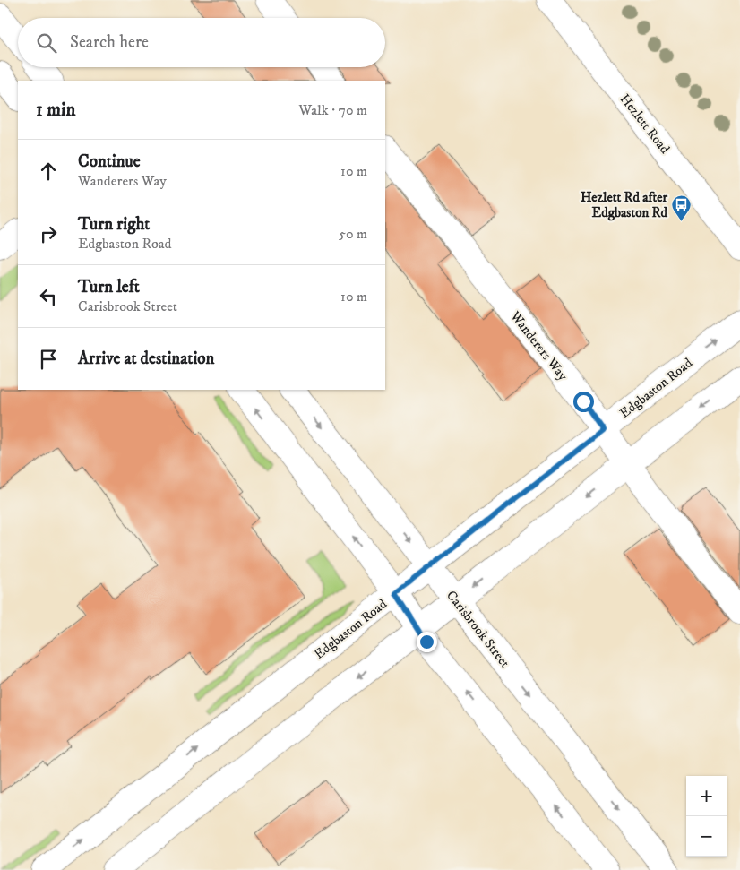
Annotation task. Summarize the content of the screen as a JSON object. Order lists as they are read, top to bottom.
{
  "streets": {
    "street": [
      "Hezlett Road",
      "Wanderers Way",
      "Edgbaston Road",
      "Carisbrook Street"
    ]
  },
  "crossings": [
    ["Wanderers Way", "Edgbaston Road"],
    ["Edgbaston Road", "Carisbrook Street"]
  ],
  "places": {
    "bus stop": ["Hezlett Rd after Edgbaston Rd"]
  },
  "page": {
    "search": "Search here",
    "heading": ["1 min", "Walk · 70 m"],
    "list": [
      ["Continue", "Wanderers Way", "10 m"],
      ["Turn right", "Edgbaston Road", "50 m"],
      ["Turn left", "Carisbrook Street", "10 m"],
      "Arrive at destination"
    ],
    "map_buttons": ["+", "−"]
  }
}
